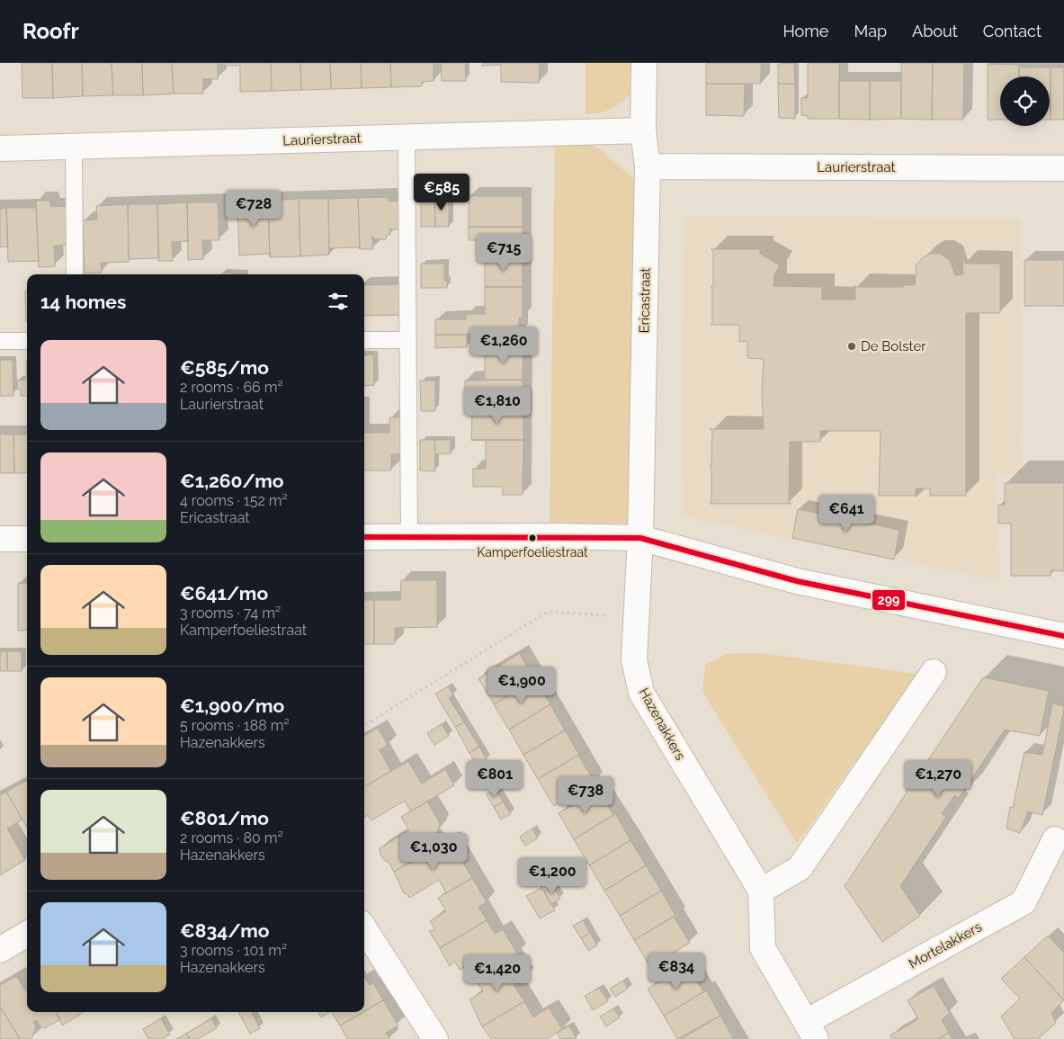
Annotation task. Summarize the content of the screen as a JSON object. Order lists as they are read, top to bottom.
{
  "streets": {
    "street": [
      "Laurierstraat",
      "Ericastraat",
      "Hazenakkers",
      "Mortelakkers"
    ]
  },
  "crossings": [
    ["Laurierstraat", "Ericastraat"],
    ["Ericastraat", "Hazenakkers"],
    ["Hazenakkers", "Mortelakkers"]
  ],
  "places": ["De Bolster", "Kamperfoeliestraat"],
  "lines": ["transit line 299"],
  "page": {
    "header": "Roofr",
    "nav": [
      "Home",
      "Map",
      "About",
      "Contact"
    ],
    "price": [
      "€585",
      "€728",
      "€715",
      "€1,260",
      "€1,810",
      "€641",
      "€1,900",
      "€801",
      "€1,270",
      "€738",
      "€1,030",
      "€1,200",
      "€834",
      "€1,420"
    ],
    "heading": "14 homes",
    "list": [
      {
        "name": "€585/mo",
        "note": "2 rooms · 66 m² · Laurierstraat"
      },
      {
        "name": "€1,260/mo",
        "note": "4 rooms · 152 m² · Ericastraat"
      },
      {
        "name": "€641/mo",
        "note": "3 rooms · 74 m² · Kamperfoeliestraat"
      },
      {
        "name": "€1,900/mo",
        "note": "5 rooms · 188 m² · Hazenakkers"
      },
      {
        "name": "€801/mo",
        "note": "2 rooms · 80 m² · Hazenakkers"
      },
      {
        "name": "€834/mo",
        "note": "3 rooms · 101 m² · Hazenakkers"
      }
    ]
  }
}
